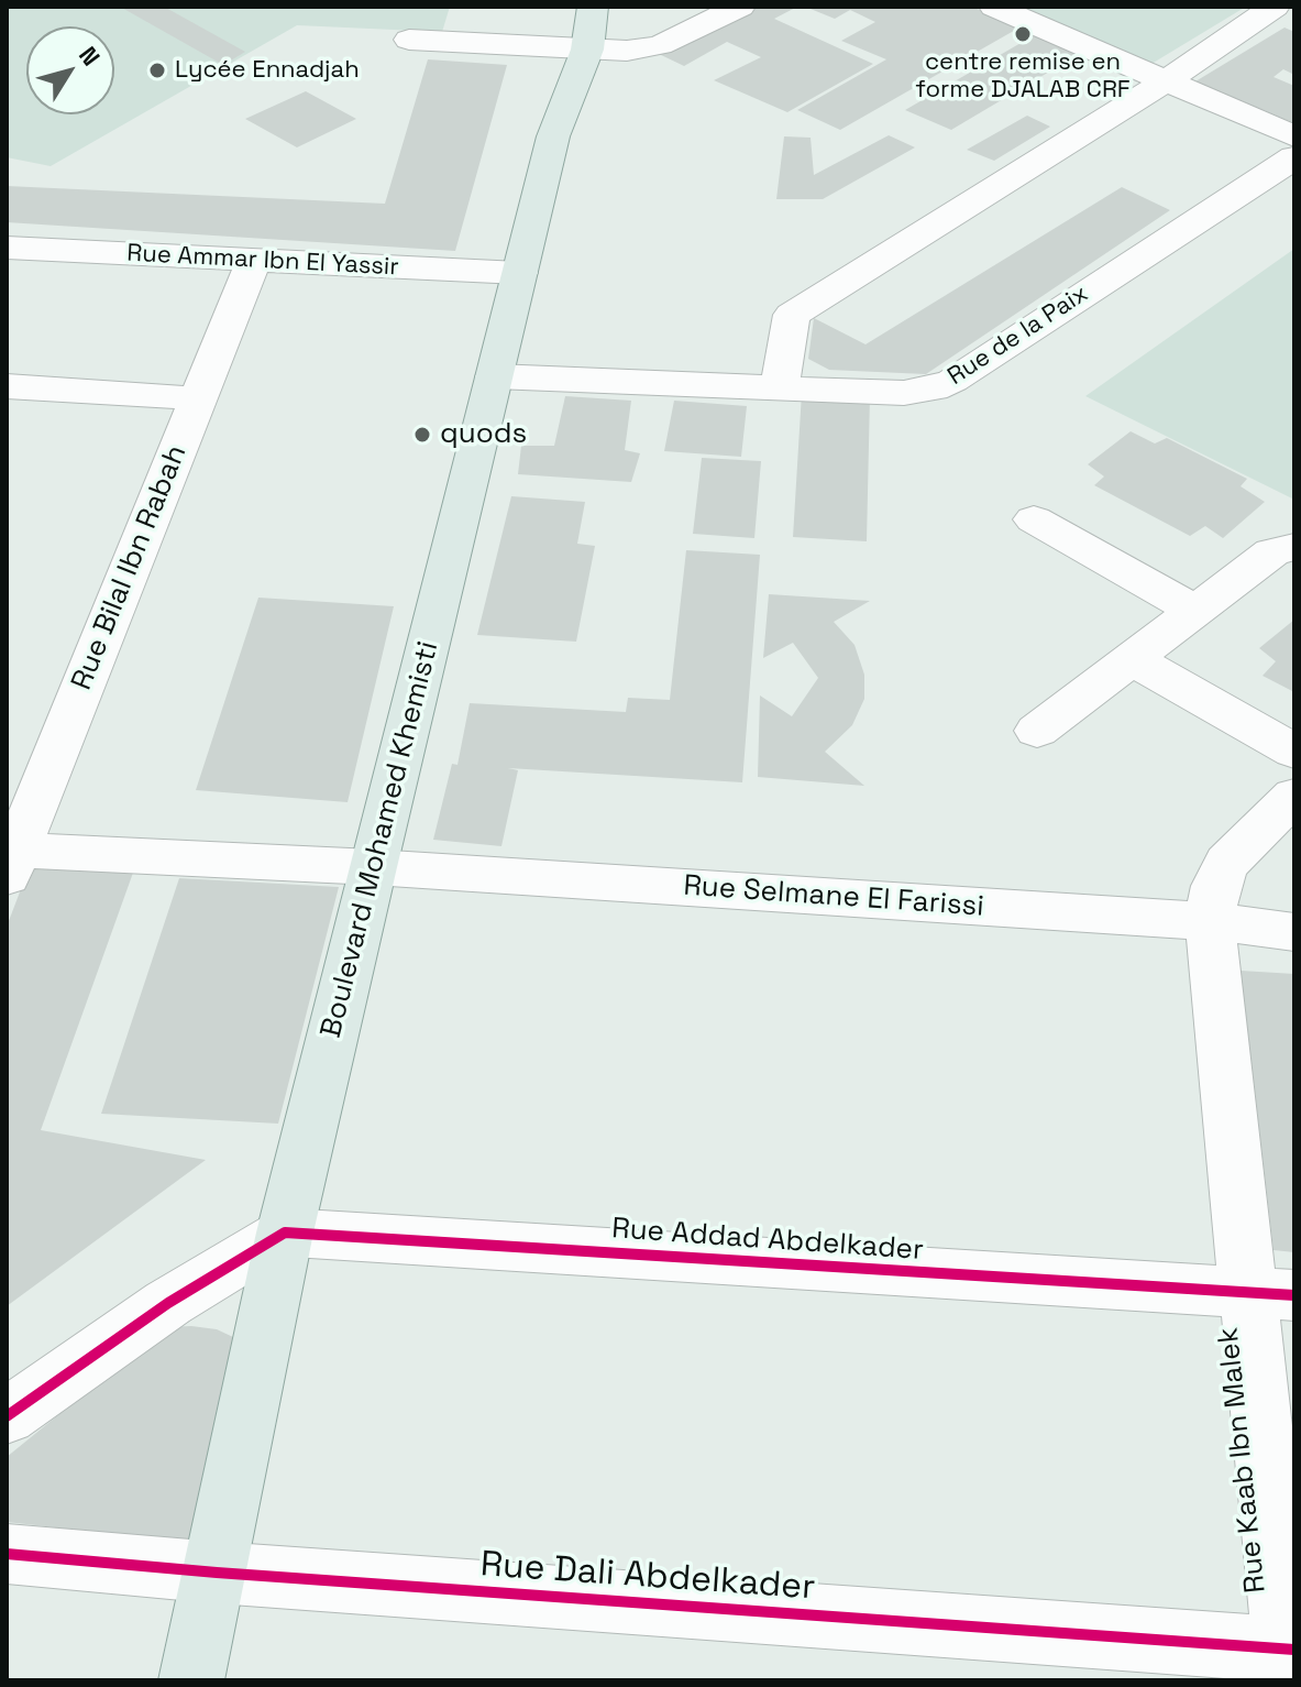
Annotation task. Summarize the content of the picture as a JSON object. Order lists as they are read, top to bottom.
{
  "streets": {
    "main road": ["Boulevard Mohamed Khemisti"],
    "street": [
      "Rue Ammar Ibn El Yassir",
      "Rue de la Paix",
      "Rue Bilal Ibn Rabah",
      "Rue Selmane El Farissi",
      "Rue Addad Abdelkader",
      "Rue Kaab Ibn Malek",
      "Rue Dali Abdelkader"
    ]
  },
  "crossings": [
    ["Rue Ammar Ibn El Yassir", "Rue Bilal Ibn Rabah"],
    ["Rue Ammar Ibn El Yassir", "Boulevard Mohamed Khemisti"],
    ["Rue de la Paix", "Boulevard Mohamed Khemisti"],
    ["Rue Bilal Ibn Rabah", "Rue Selmane El Farissi"],
    ["Boulevard Mohamed Khemisti", "Rue Selmane El Farissi"],
    ["Boulevard Mohamed Khemisti", "Rue Addad Abdelkader"],
    ["Boulevard Mohamed Khemisti", "Rue Dali Abdelkader"],
    ["Rue Selmane El Farissi", "Rue Kaab Ibn Malek"],
    ["Rue Addad Abdelkader", "Rue Kaab Ibn Malek"],
    ["Rue Kaab Ibn Malek", "Rue Dali Abdelkader"]
  ],
  "places": ["centre remise en forme DJALAB CRF", "Lycée Ennadjah", "quods"],
  "north": "top right"
}
